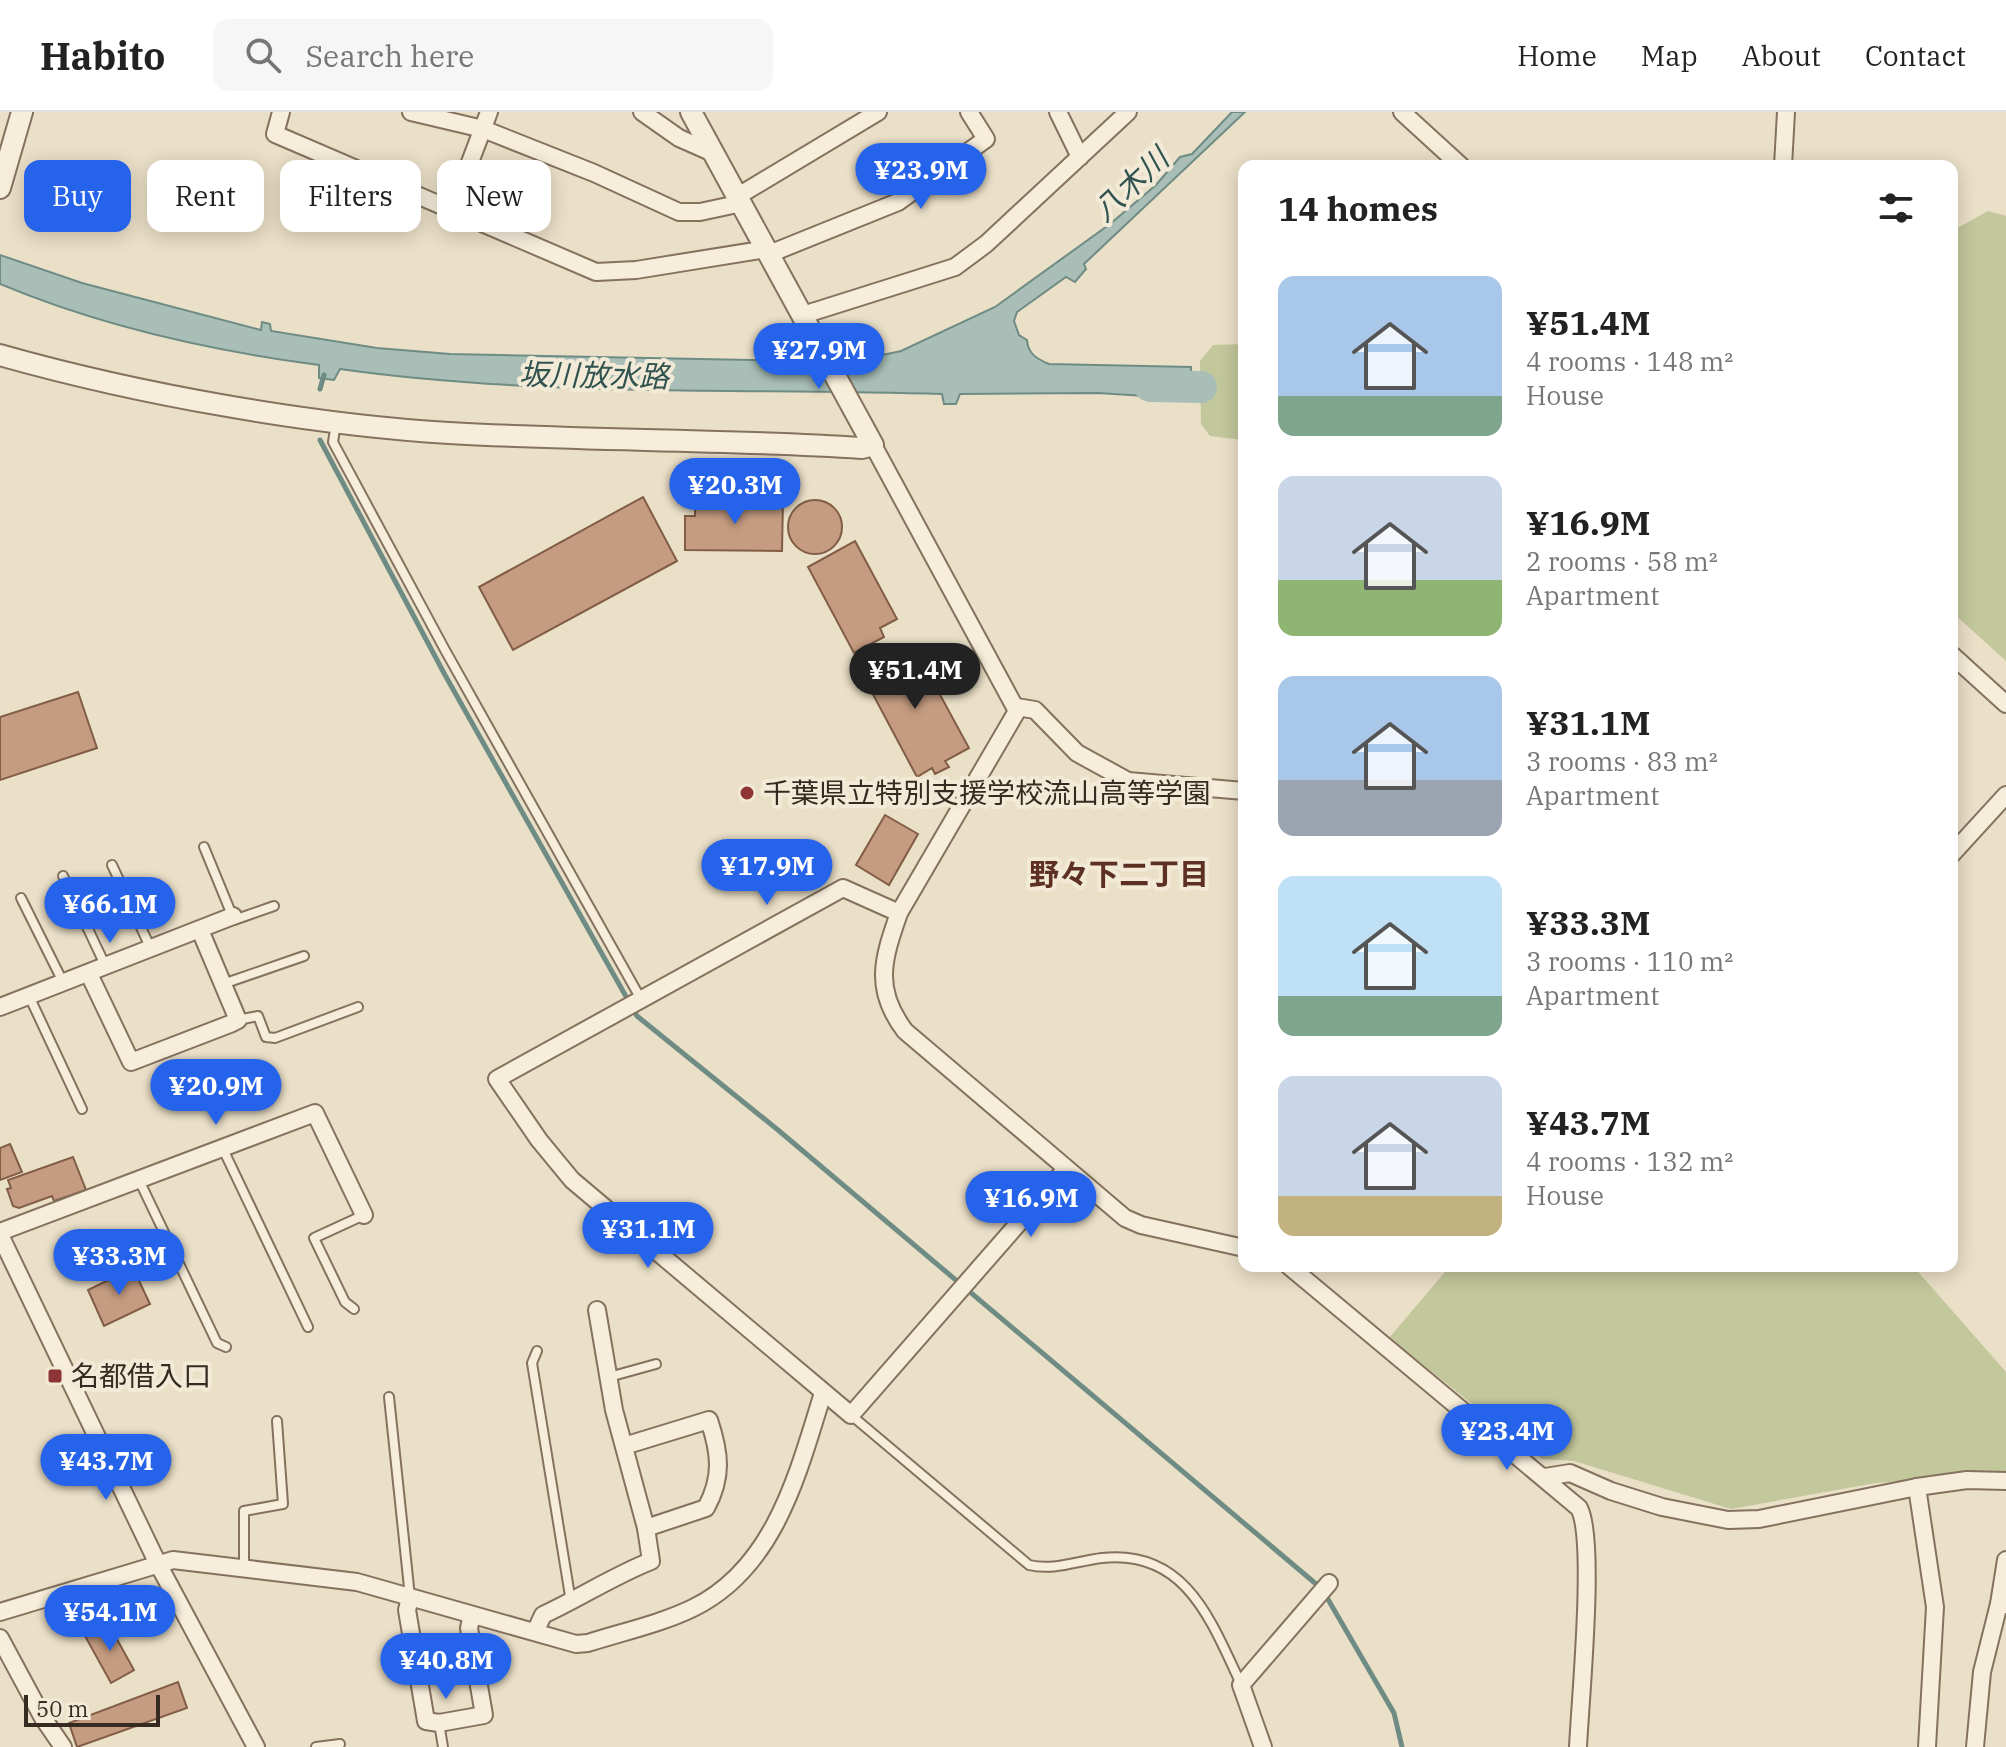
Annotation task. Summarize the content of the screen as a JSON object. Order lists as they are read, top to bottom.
{
  "districts": ["野々下二丁目"],
  "water": ["八木川", "坂川放水路"],
  "places": {
    "other": ["千葉県立特別支援学校流山高等学園"],
    "transit": ["名都借入口"]
  },
  "scale_bar": "50 m",
  "page": {
    "header": "Habito",
    "search": "Search here",
    "nav": [
      "Home",
      "Map",
      "About",
      "Contact"
    ],
    "price": [
      "¥23.9M",
      "¥27.9M",
      "¥20.3M",
      "¥51.4M",
      "¥17.9M",
      "¥66.1M",
      "¥20.9M",
      "¥16.9M",
      "¥31.1M",
      "¥33.3M",
      "¥23.4M",
      "¥43.7M",
      "¥54.1M",
      "¥40.8M"
    ],
    "chip": [
      "Buy",
      "Rent",
      "Filters",
      "New"
    ],
    "heading": "14 homes",
    "list": [
      {
        "name": "¥51.4M",
        "note": "4 rooms · 148 m² · House"
      },
      {
        "name": "¥16.9M",
        "note": "2 rooms · 58 m² · Apartment"
      },
      {
        "name": "¥31.1M",
        "note": "3 rooms · 83 m² · Apartment"
      },
      {
        "name": "¥33.3M",
        "note": "3 rooms · 110 m² · Apartment"
      },
      {
        "name": "¥43.7M",
        "note": "4 rooms · 132 m² · House"
      }
    ],
    "scale": "50 m"
  }
}
